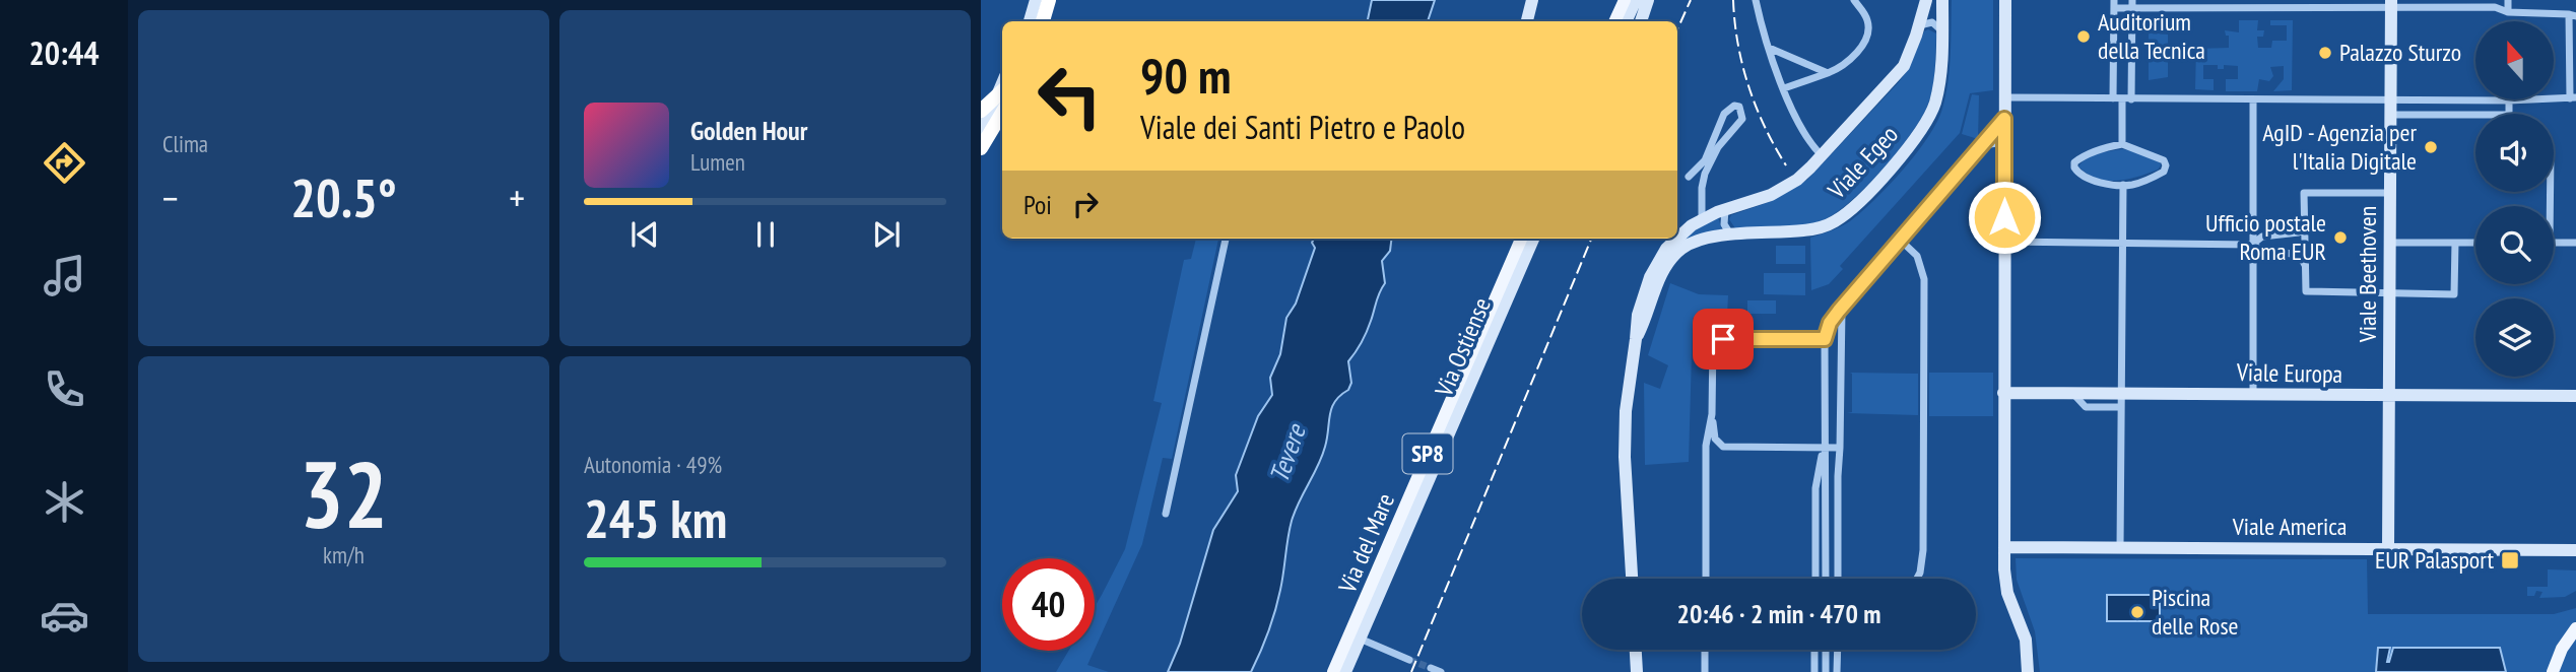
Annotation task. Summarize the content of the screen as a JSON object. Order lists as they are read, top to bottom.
{
  "streets": {
    "main road": ["SP8", "Via del Mare"],
    "street": [
      "Viale Egeo",
      "Viale Beethoven",
      "Via Ostiense",
      "Viale Europa",
      "Viale America"
    ]
  },
  "crossings": [
    ["Viale Beethoven", "Viale Europa"],
    ["Viale Beethoven", "Viale America"]
  ],
  "water": ["Tevere"],
  "places": {
    "other": [
      "Auditorium della Tecnica",
      "Palazzo Sturzo",
      "AgID - Agenzia per l'Italia Digitale",
      "Ufficio postale Roma EUR",
      "Piscina delle Rose"
    ],
    "transit": ["EUR Palasport"]
  },
  "north": "top",
  "page": {
    "tabs": "20:44",
    "tile": [
      "Clima",
      ["32", "km/h"],
      ["Autonomia · 49%", "245 km"]
    ],
    "turn": ["90 m", "Viale dei Santi Pietro e Paolo"],
    "song": ["Golden Hour", "Lumen"],
    "heat": ["−", "20.5°", "+"],
    "then": "Poi",
    "limit": "40",
    "trip": "20:46 · 2 min · 470 m"
  }
}
